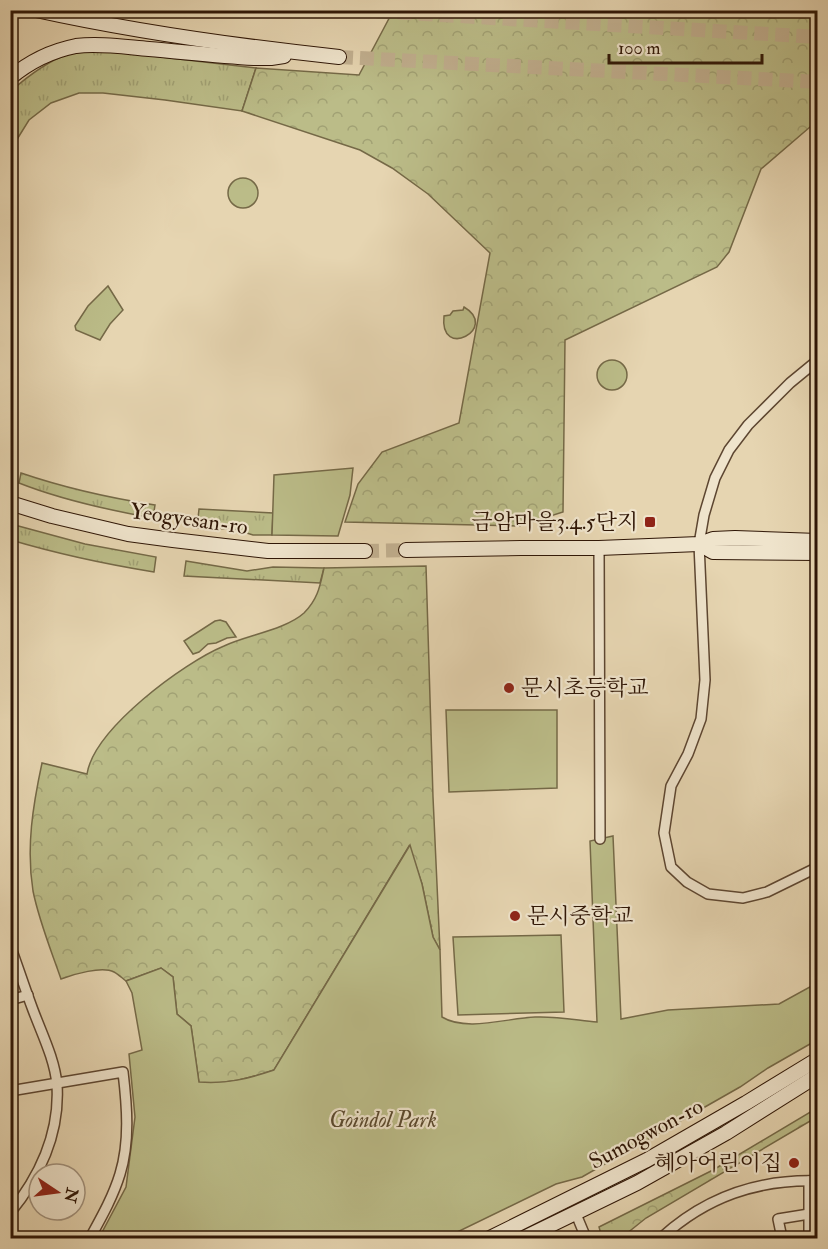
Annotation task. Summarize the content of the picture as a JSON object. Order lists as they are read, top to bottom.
{
  "streets": {
    "street": ["Yeogyesan-ro", "Sumogwon-ro"]
  },
  "parks": ["Goindol Park"],
  "places": {
    "transit": ["금암마을3.4.5단지"],
    "other": ["문시초등학교", "문시중학교", "혜아어린이집"]
  },
  "scale_bar": "100 m",
  "north": "right"
}
